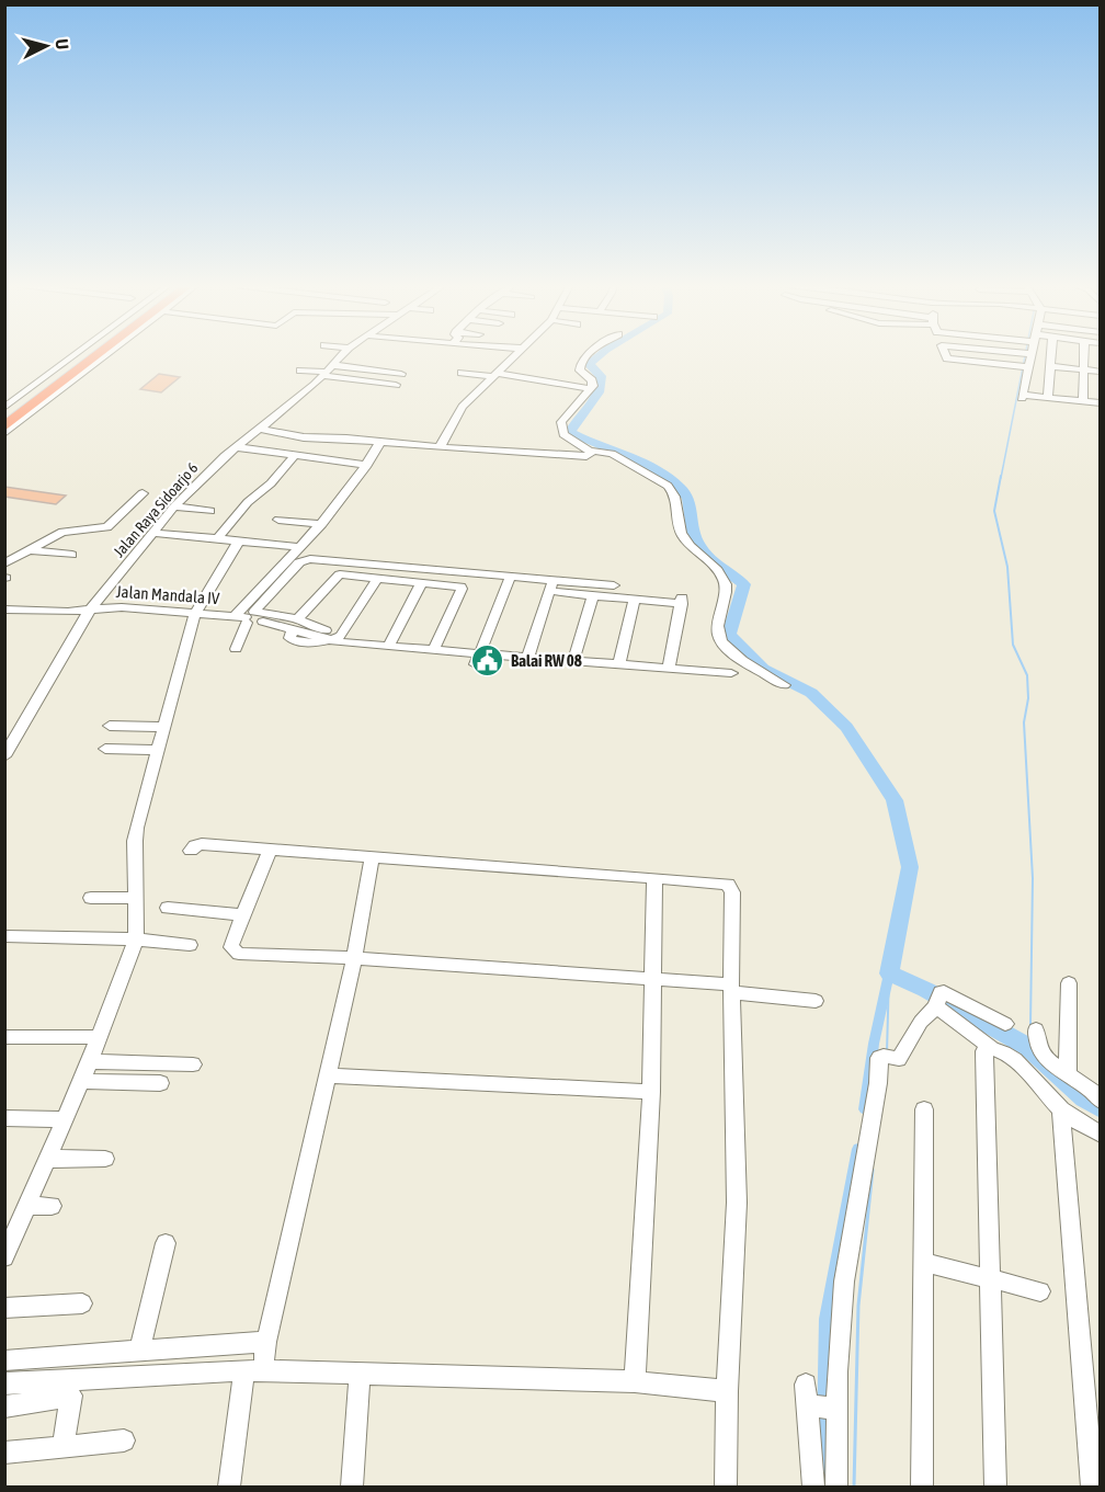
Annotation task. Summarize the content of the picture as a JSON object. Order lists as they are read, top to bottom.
{
  "streets": {
    "street": ["Jalan Raya Sidoarjo 6", "Jalan Mandala IV"]
  },
  "crossings": [
    ["Jalan Raya Sidoarjo 6", "Jalan Mandala IV"]
  ],
  "places": {
    "public building": ["Balai RW 08"]
  },
  "north": "right"
}
